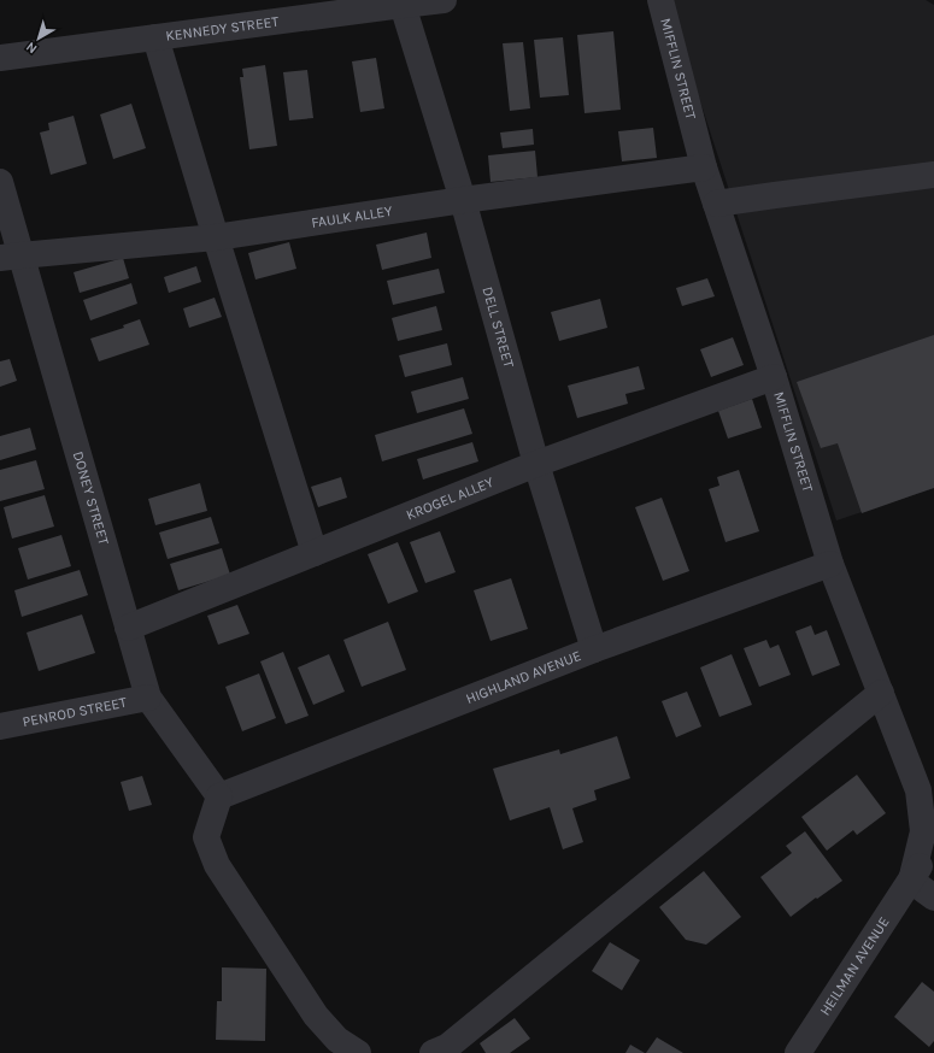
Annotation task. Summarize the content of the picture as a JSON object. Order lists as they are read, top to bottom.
{
  "streets": {
    "street": [
      "KENNEDY STREET",
      "MIFFLIN STREET",
      "FAULK ALLEY",
      "DELL STREET",
      "DONEY STREET",
      "KROGEL ALLEY",
      "HIGHLAND AVENUE",
      "PENROD STREET",
      "HEILMAN AVENUE"
    ]
  },
  "crossings": [
    ["KENNEDY STREET", "DELL STREET"],
    ["MIFFLIN STREET", "FAULK ALLEY"],
    ["MIFFLIN STREET", "KROGEL ALLEY"],
    ["MIFFLIN STREET", "HIGHLAND AVENUE"],
    ["MIFFLIN STREET", "HEILMAN AVENUE"],
    ["FAULK ALLEY", "DELL STREET"],
    ["FAULK ALLEY", "DONEY STREET"],
    ["DELL STREET", "KROGEL ALLEY"],
    ["DELL STREET", "HIGHLAND AVENUE"],
    ["DONEY STREET", "KROGEL ALLEY"],
    ["DONEY STREET", "HIGHLAND AVENUE"],
    ["DONEY STREET", "PENROD STREET"]
  ],
  "north": "bottom left"
}
